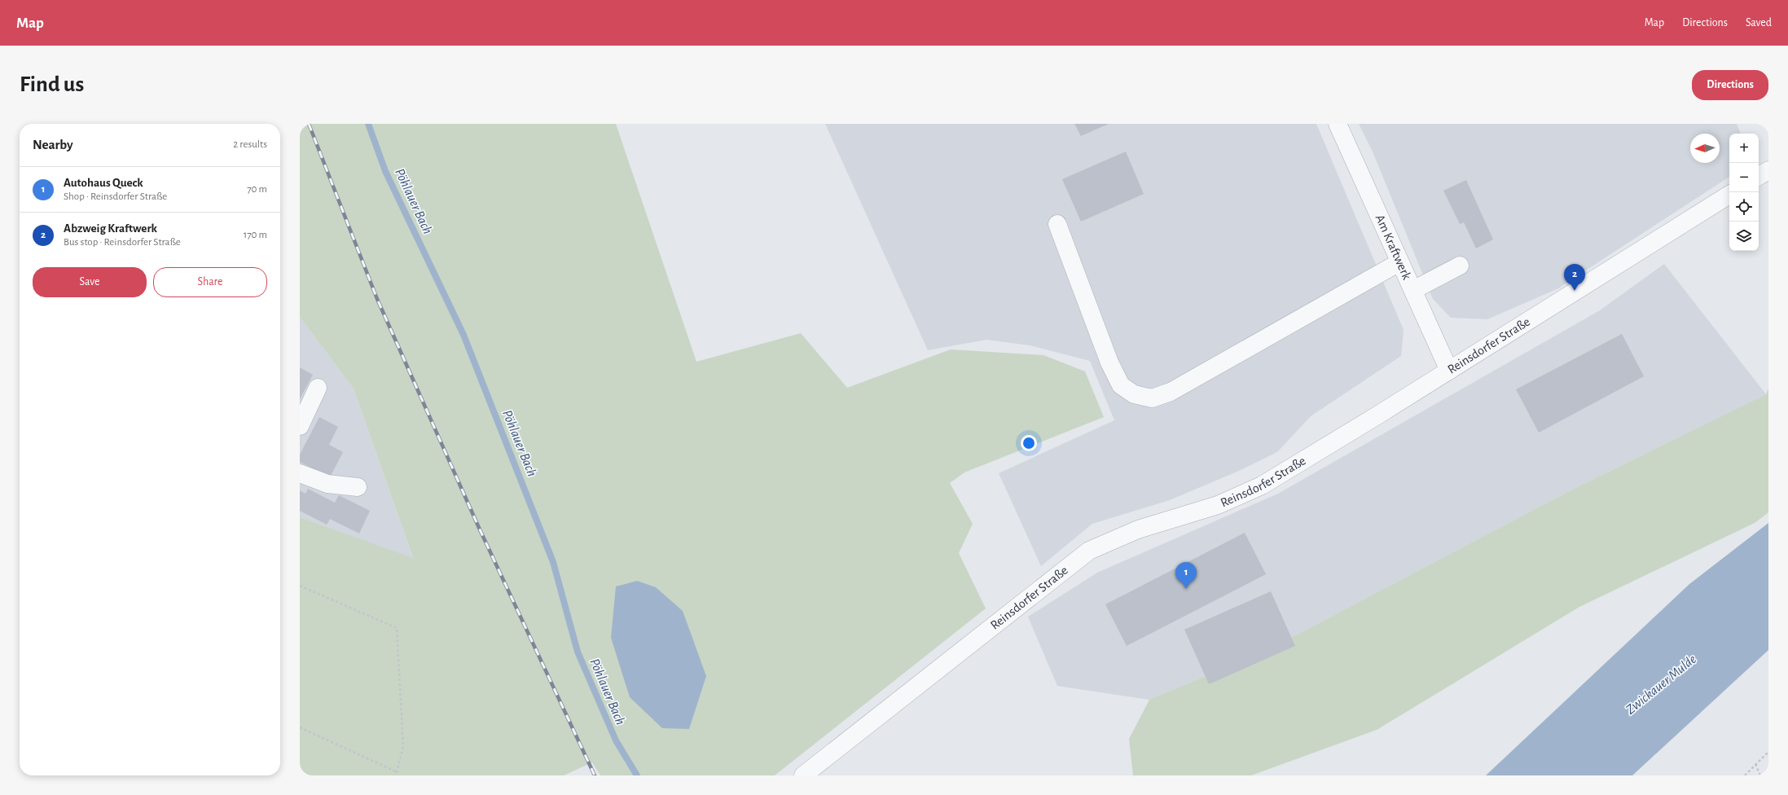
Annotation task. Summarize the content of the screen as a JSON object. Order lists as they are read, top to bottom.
{
  "streets": {
    "street": ["Am Kraftwerk", "Reinsdorfer Straße"]
  },
  "crossings": [
    ["Am Kraftwerk", "Reinsdorfer Straße"]
  ],
  "water": ["Pöhlauer Bach", "Zwickauer Mulde"],
  "north": "left",
  "page": {
    "header": "Map",
    "nav": ["Map", "Directions", "Saved"],
    "buttons": [
      "Directions",
      ["Save", "Share"]
    ],
    "title": "Find us",
    "heading": ["Nearby", "2 results"],
    "map_buttons": ["+", "−"],
    "list": [
      {
        "mark": "1",
        "name": "Autohaus Queck",
        "note": "Shop · Reinsdorfer Straße",
        "value": "70 m"
      },
      {
        "mark": "2",
        "name": "Abzweig Kraftwerk",
        "note": "Bus stop · Reinsdorfer Straße",
        "value": "170 m"
      }
    ],
    "pins": ["2", "1"]
  }
}
